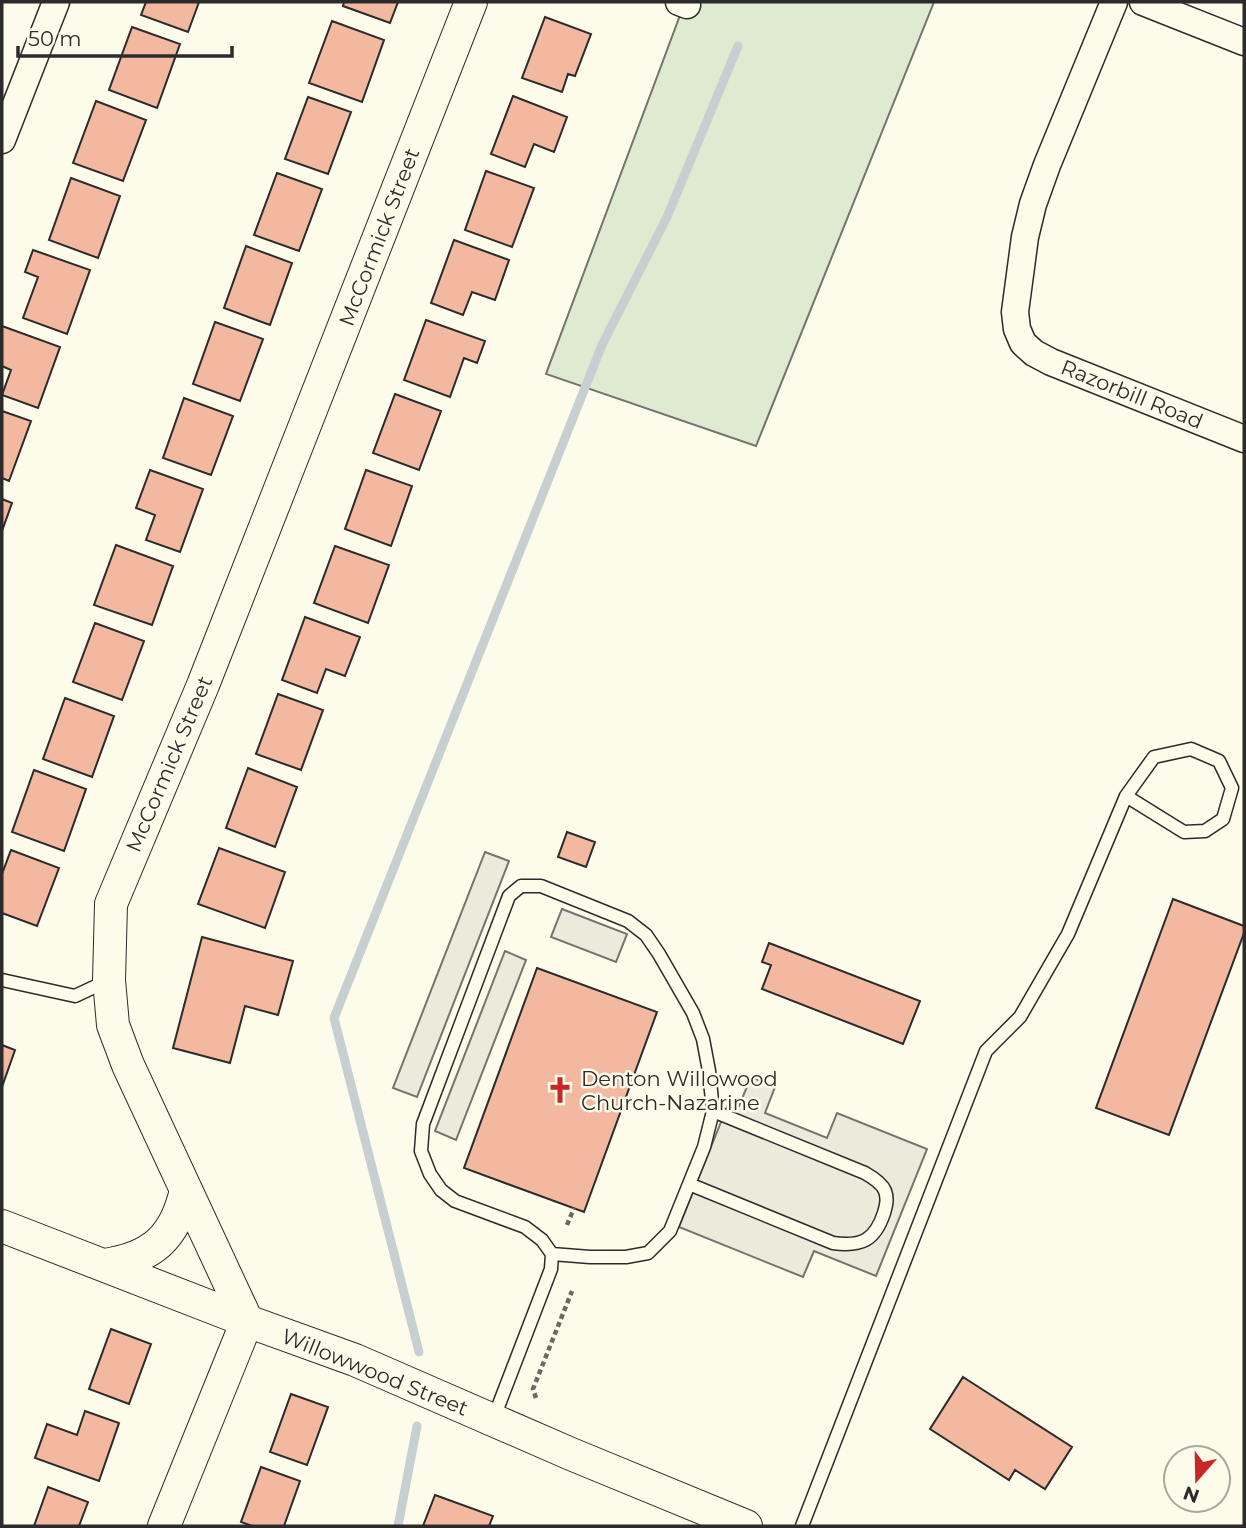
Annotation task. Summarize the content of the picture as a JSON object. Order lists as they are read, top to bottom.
{
  "streets": {
    "street": ["McCormick Street", "Razorbill Road", "Willowwood Street"]
  },
  "crossings": [
    ["McCormick Street", "Willowwood Street"]
  ],
  "places": {
    "church": ["Denton Willowood Church-Nazarine"]
  },
  "scale_bar": "50 m",
  "north": "bottom"
}
